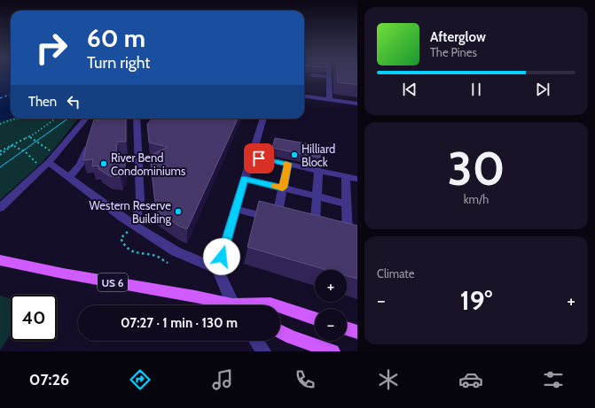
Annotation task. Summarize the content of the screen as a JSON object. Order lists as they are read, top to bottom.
{
  "streets": {
    "main road": ["US 6"]
  },
  "places": ["Hilliard Block", "River Bend Condominiums", "Western Reserve Building"],
  "page": {
    "turn": ["60 m", "Turn right"],
    "song": ["Afterglow", "The Pines"],
    "then": "Then",
    "tile": [
      ["30", "km/h"],
      "Climate"
    ],
    "map_buttons": ["+", "−"],
    "heat": ["−", "19°", "+"],
    "limit": "40",
    "trip": "07:27 · 1 min · 130 m",
    "tabs": "07:26"
  }
}
